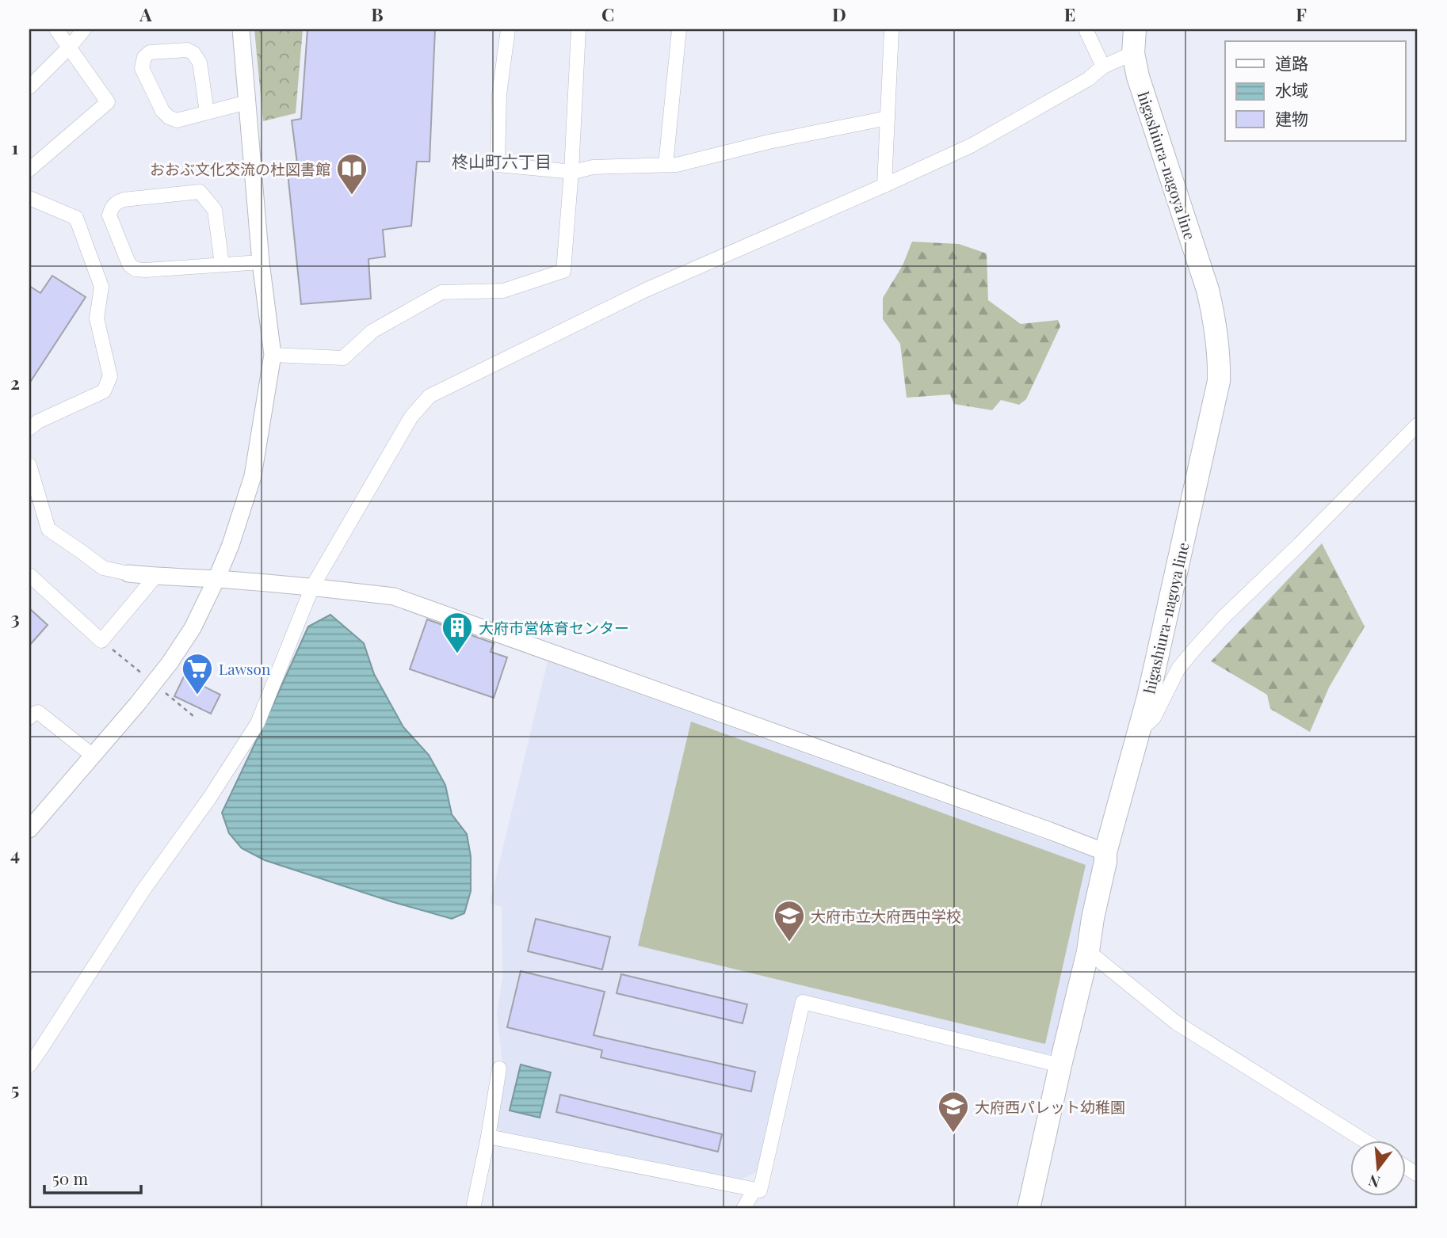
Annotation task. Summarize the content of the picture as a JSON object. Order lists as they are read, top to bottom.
{
  "streets": {
    "main road": ["higashiura-nagoya line"]
  },
  "districts": ["柊山町六丁目"],
  "places": {
    "library": ["おおぶ文化交流の杜図書館"],
    "building": ["大府市営体育センター"],
    "supermarket": ["Lawson"],
    "school or university": ["大府市立大府西中学校", "大府西パレット幼稚園"]
  },
  "legend": ["道路", "水域", "建物"],
  "scale_bar": "50 m",
  "north": "bottom",
  "grid": {
    "columns": [
      "A",
      "B",
      "C",
      "D",
      "E",
      "F"
    ],
    "rows": [
      "1",
      "2",
      "3",
      "4",
      "5"
    ]
  }
}
